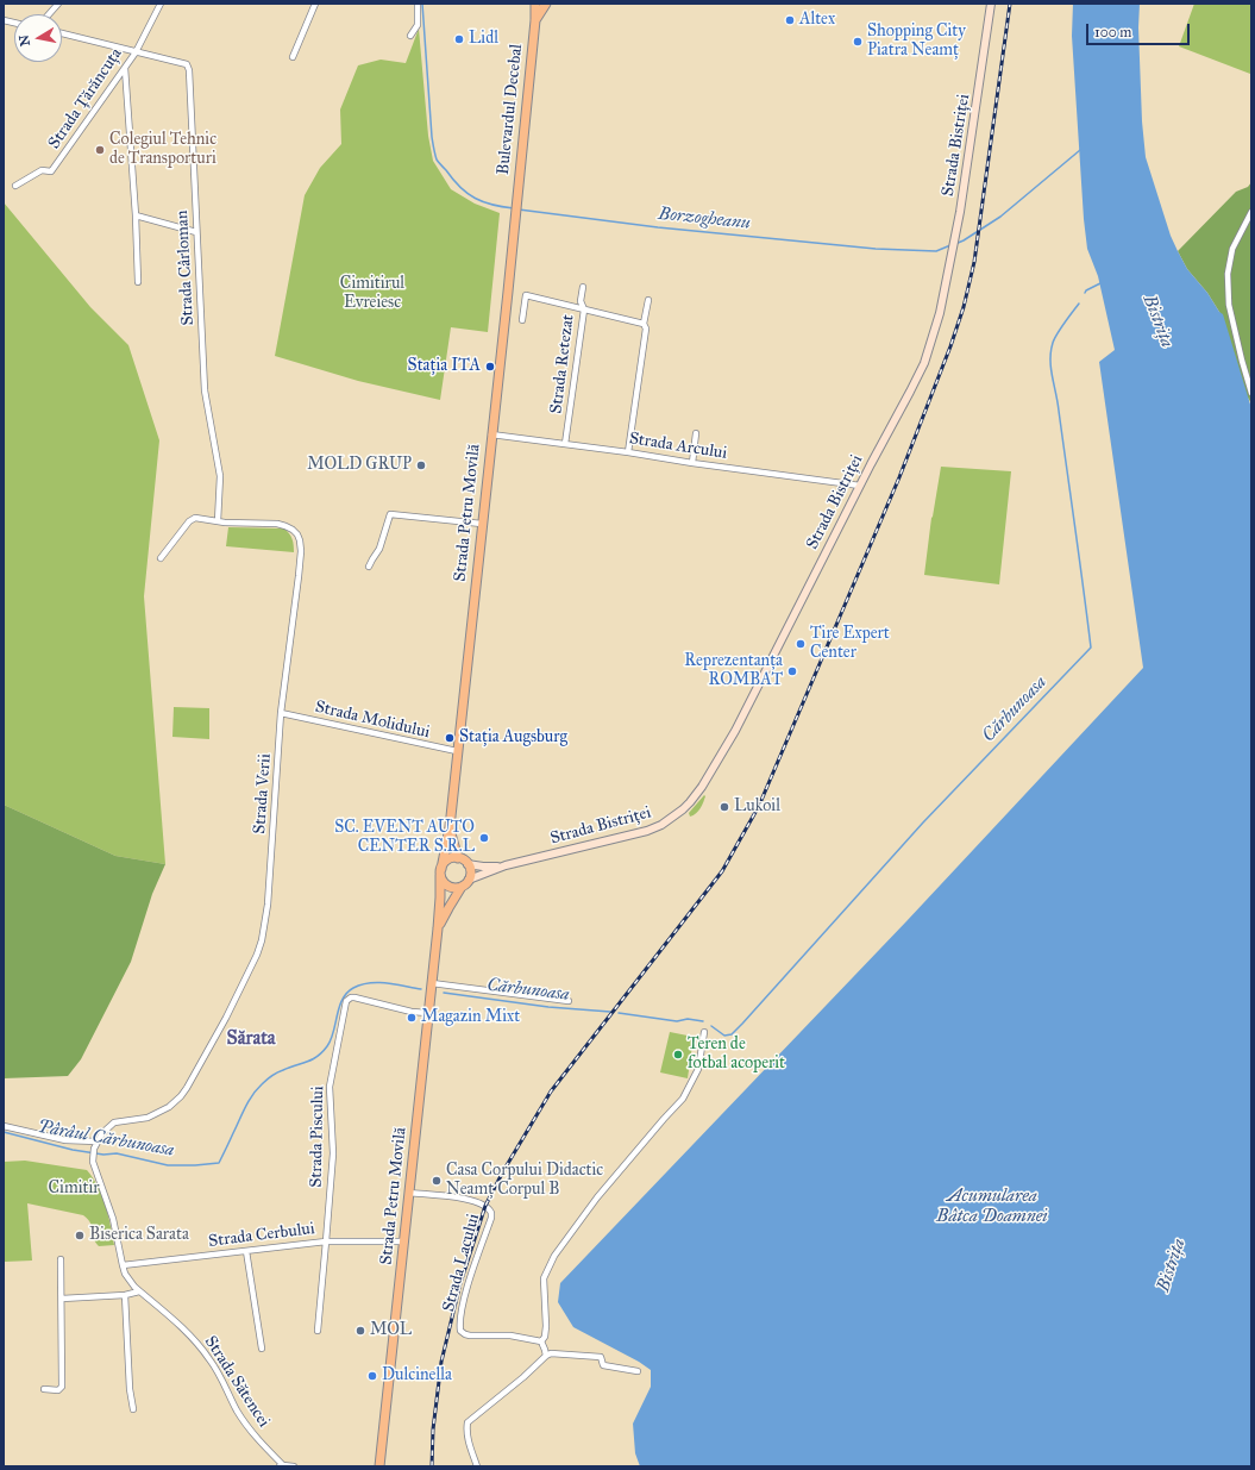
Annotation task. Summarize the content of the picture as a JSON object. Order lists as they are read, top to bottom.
{
  "streets": {
    "main road": ["Bulevardul Decebal", "Strada Bistriței", "Strada Petru Movilă"],
    "street": [
      "Strada Țărăncuța",
      "Strada Cârloman",
      "Strada Retezat",
      "Strada Arcului",
      "Strada Molidului",
      "Strada Verii",
      "Strada Piscului",
      "Strada Cerbului",
      "Strada Lacului",
      "Strada Sătencei"
    ]
  },
  "crossings": [
    ["Strada Țărăncuța", "Strada Cârloman"],
    ["Bulevardul Decebal", "Strada Petru Movilă"],
    ["Strada Bistriței", "Strada Arcului"],
    ["Strada Bistriței", "Strada Petru Movilă"],
    ["Strada Cârloman", "Strada Verii"],
    ["Strada Retezat", "Strada Arcului"],
    ["Strada Arcului", "Strada Petru Movilă"],
    ["Strada Petru Movilă", "Strada Molidului"],
    ["Strada Petru Movilă", "Strada Piscului"],
    ["Strada Petru Movilă", "Strada Cerbului"],
    ["Strada Petru Movilă", "Strada Lacului"],
    ["Strada Molidului", "Strada Verii"],
    ["Strada Verii", "Strada Cerbului"],
    ["Strada Verii", "Strada Sătencei"],
    ["Strada Piscului", "Strada Cerbului"]
  ],
  "districts": ["Sărata"],
  "water": [
    "Borzogheanu",
    "Bistrița",
    "Cărbunoasa",
    "Pârâul Cărbunoasa",
    "Acumularea Bâtca Doamnei"
  ],
  "parks": ["Cimitirul Evreiesc", "Cimitir"],
  "places": [
    "Altex",
    "Lidl",
    "Shopping City Piatra Neamț",
    "Colegiul Tehnic de Transporturi",
    "Stația ITA",
    "MOLD GRUP",
    "Tire Expert Center",
    "Reprezentanța ROMBAT",
    "Stația Augsburg",
    "Lukoil",
    "SC. EVENT AUTO CENTER S.R.L",
    "Magazin Mixt",
    "Teren de fotbal acoperit",
    "Casa Corpului Didactic Neamţ Corpul B",
    "Biserica Sarata",
    "MOL",
    "Dulcinella"
  ],
  "scale_bar": "100 m",
  "north": "left"
}
